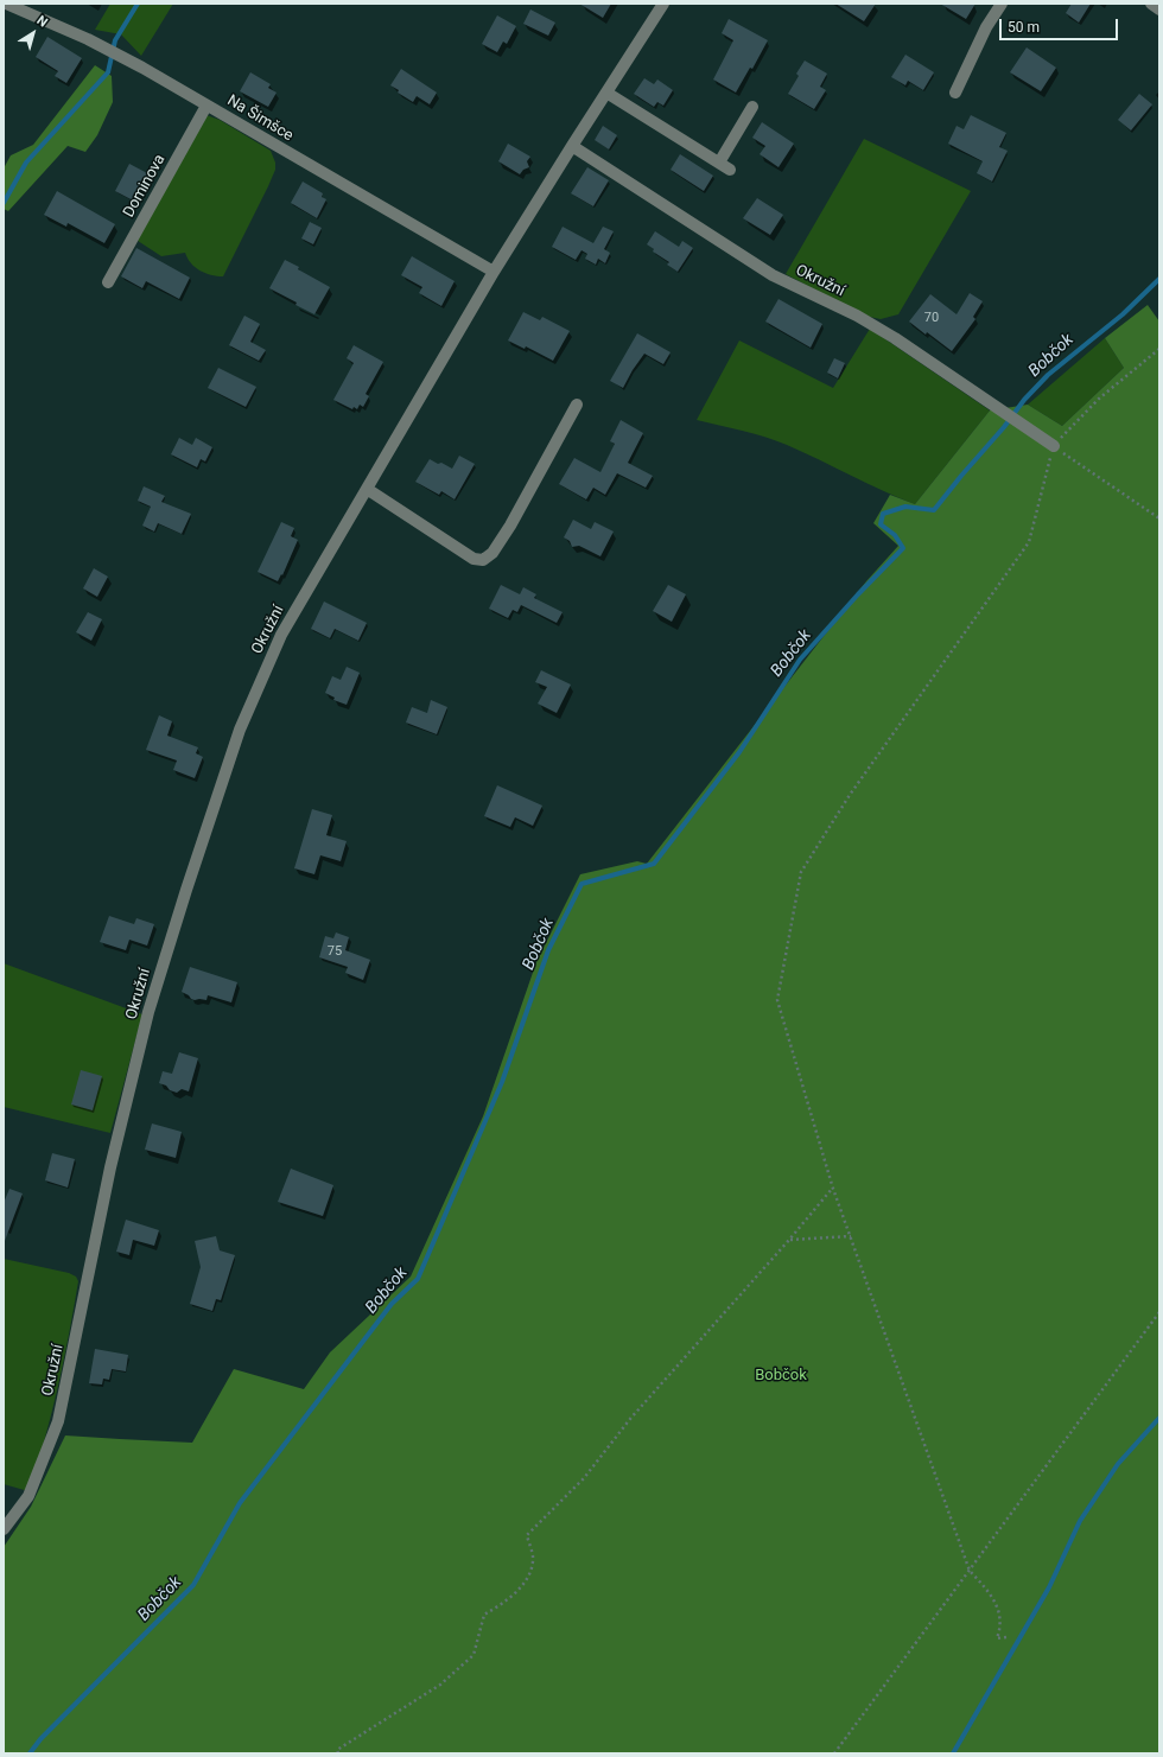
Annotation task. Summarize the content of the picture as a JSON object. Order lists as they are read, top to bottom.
{
  "streets": {
    "street": ["Na Šimšce", "Dominova", "Okružní"]
  },
  "crossings": [
    ["Na Šimšce", "Dominova"],
    ["Na Šimšce", "Okružní"]
  ],
  "water": ["Bobčok"],
  "parks": ["Bobčok"],
  "house_numbers": ["70", "75"],
  "scale_bar": "50 m",
  "north": "top right"
}
